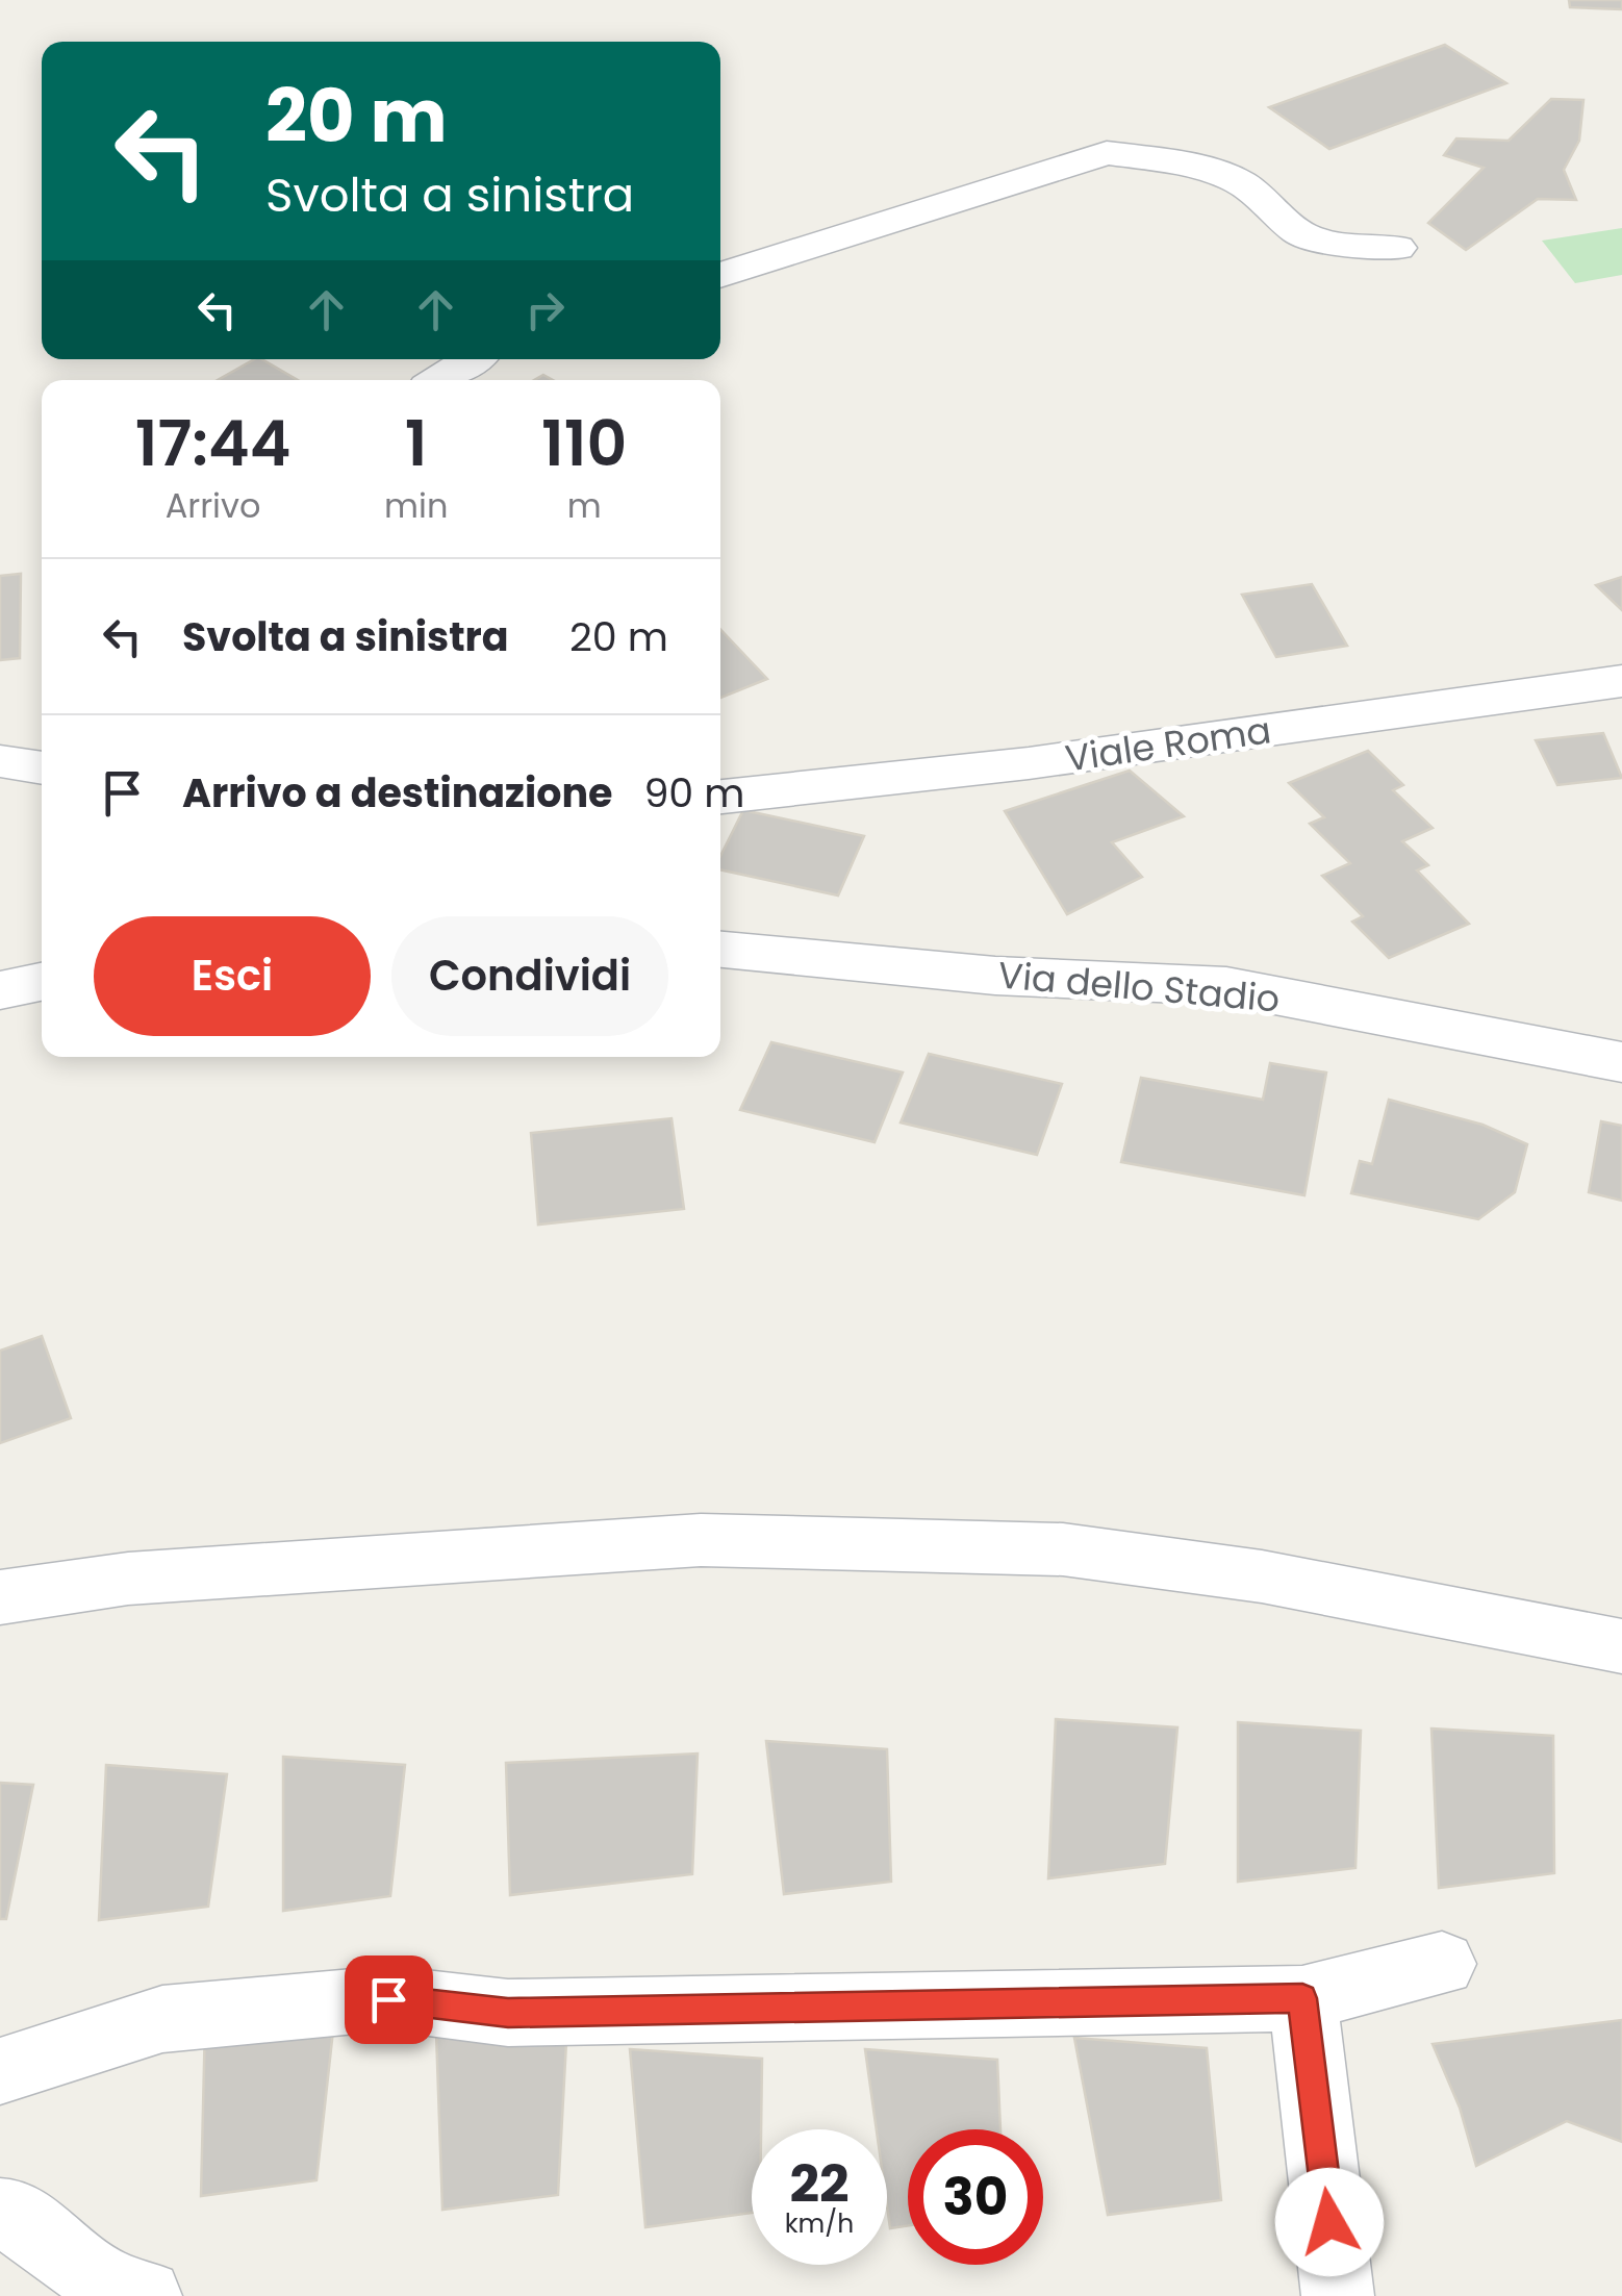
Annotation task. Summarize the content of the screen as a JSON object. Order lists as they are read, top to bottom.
{
  "streets": {
    "street": ["Viale Roma", "Via dello Stadio"]
  },
  "page": {
    "turn": ["20 m", "Svolta a sinistra"],
    "eta": [
      "17:44",
      "Arrivo",
      "1",
      "min",
      "110",
      "m"
    ],
    "list": [
      {
        "name": "Svolta a sinistra",
        "value": "20 m"
      },
      {
        "name": "Arrivo a destinazione",
        "value": "90 m"
      }
    ],
    "buttons": ["Esci", "Condividi"],
    "speed": "22 km/h",
    "limit": "30"
  }
}
